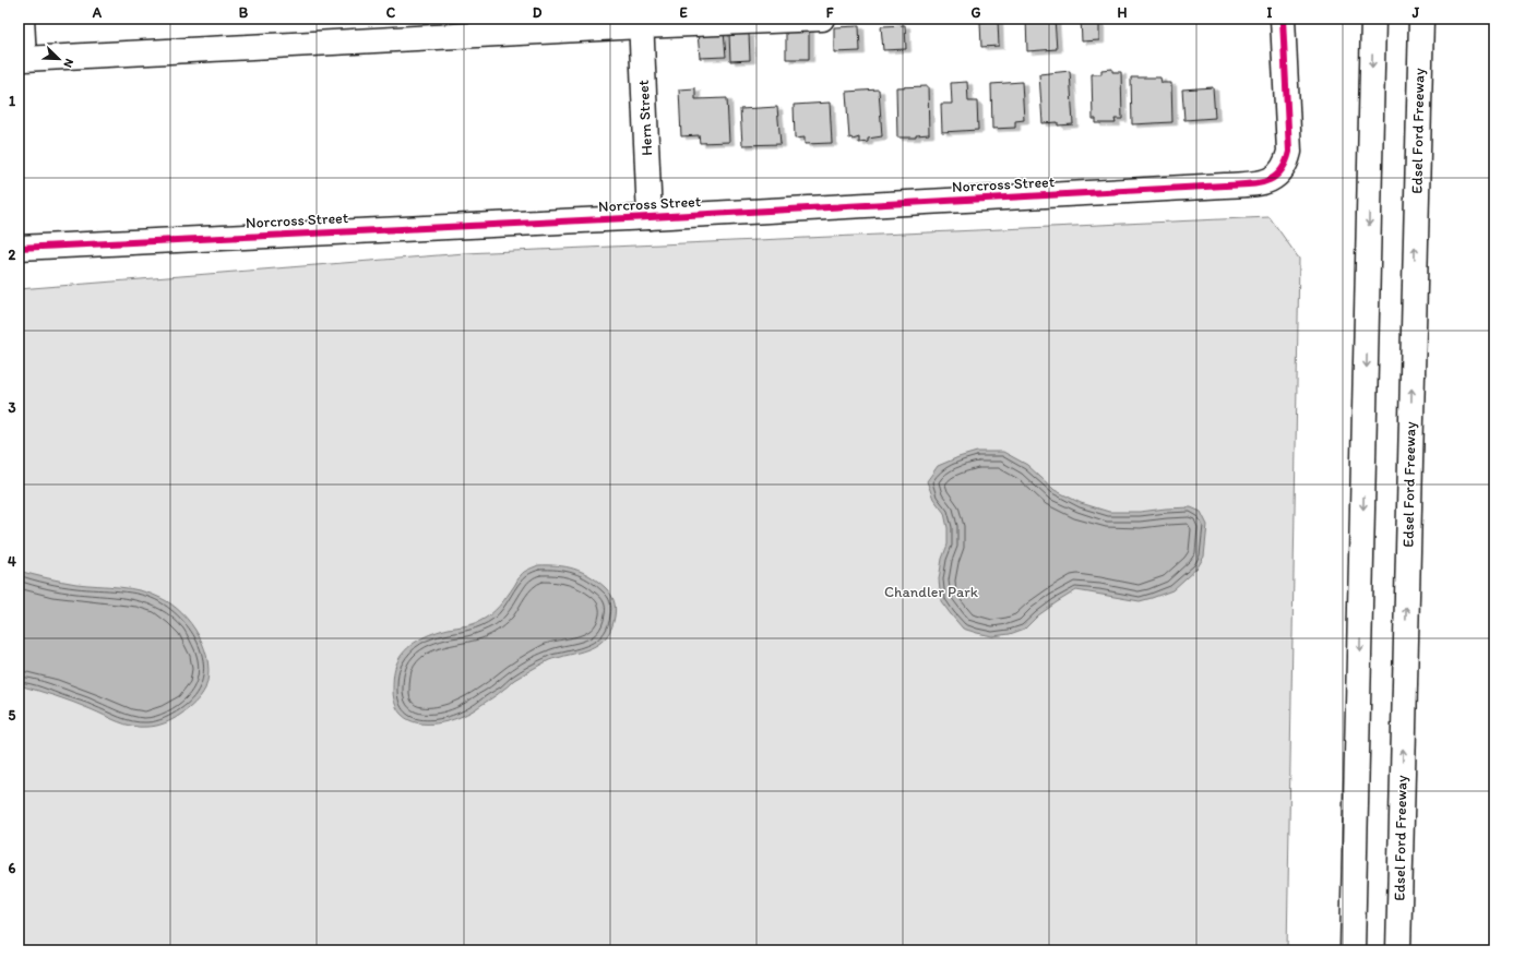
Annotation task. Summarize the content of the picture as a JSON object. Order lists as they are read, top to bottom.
{
  "streets": {
    "main road": ["Hern Street", "Edsel Ford Freeway", "Norcross Street"]
  },
  "crossings": [
    ["Hern Street", "Norcross Street"]
  ],
  "parks": ["Chandler Park"],
  "north": "bottom right",
  "grid": {
    "columns": [
      "A",
      "B",
      "C",
      "D",
      "E",
      "F",
      "G",
      "H",
      "I",
      "J"
    ],
    "rows": [
      "1",
      "2",
      "3",
      "4",
      "5",
      "6"
    ]
  }
}
